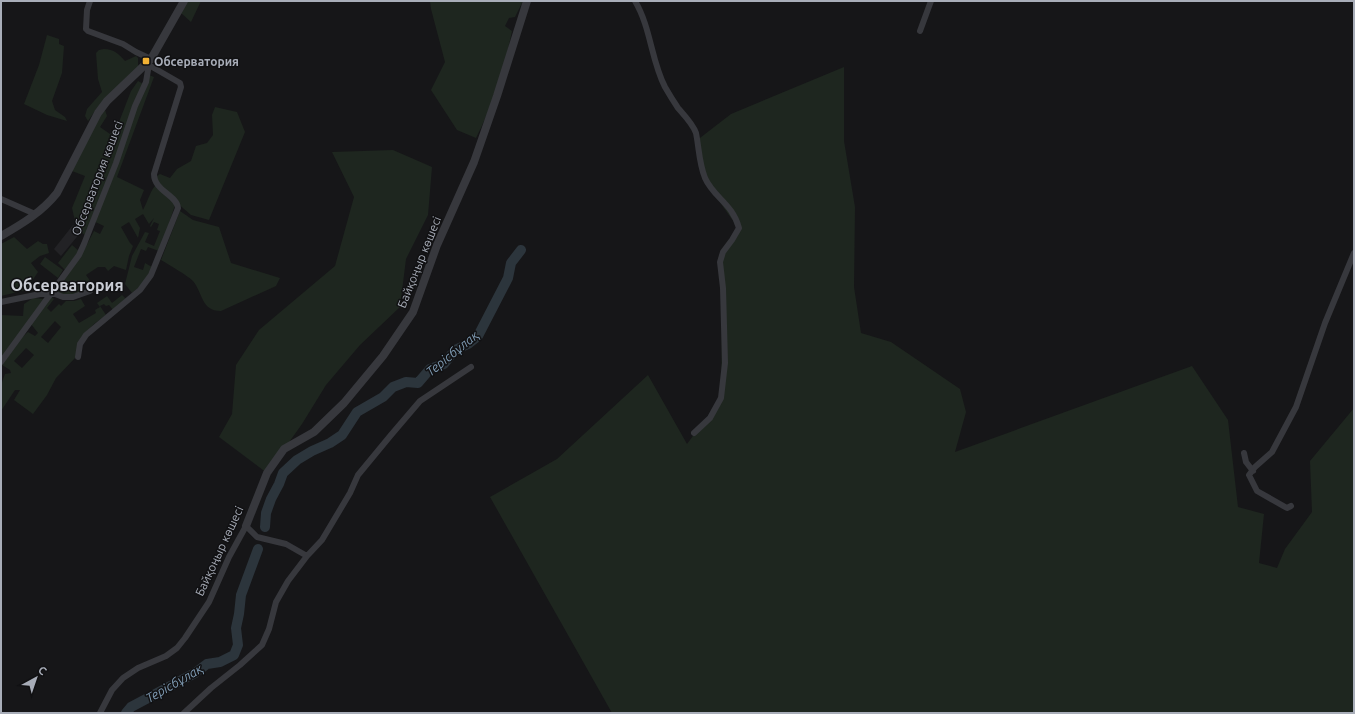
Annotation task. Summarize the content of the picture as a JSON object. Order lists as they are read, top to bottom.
{
  "streets": {
    "street": ["Обсерватория көшесі", "Байқоңыр көшесі"]
  },
  "districts": ["Обсерватория"],
  "water": ["Терісбұлақ"],
  "places": {
    "transit": ["Обсерватория"]
  },
  "north": "top right"
}
